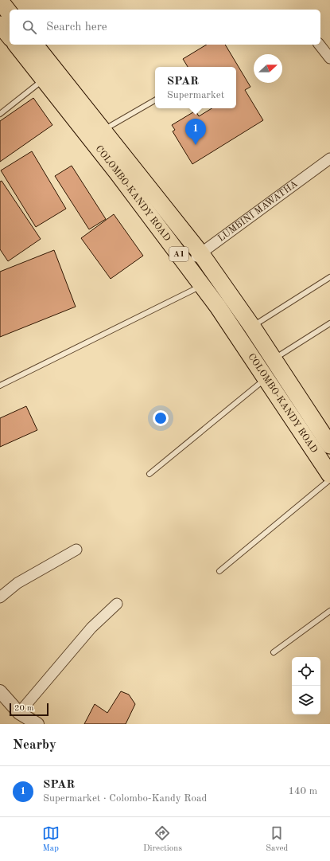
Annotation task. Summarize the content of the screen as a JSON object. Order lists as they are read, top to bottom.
{
  "streets": {
    "highway": ["COLOMBO-KANDY ROAD", "A1"],
    "street": ["LUMBINI MAWATHA"]
  },
  "crossings": [
    ["COLOMBO-KANDY ROAD", "LUMBINI MAWATHA"]
  ],
  "scale_bar": "20 m",
  "north": "right",
  "page": {
    "search": "Search here",
    "popup": ["SPAR", "Supermarket"],
    "pins": "1",
    "scale": "20 m",
    "heading": "Nearby",
    "list": [
      {
        "mark": "1",
        "name": "SPAR",
        "note": "Supermarket · Colombo-Kandy Road",
        "value": "140 m"
      }
    ],
    "nav": ["Map", "Directions", "Saved"]
  }
}
